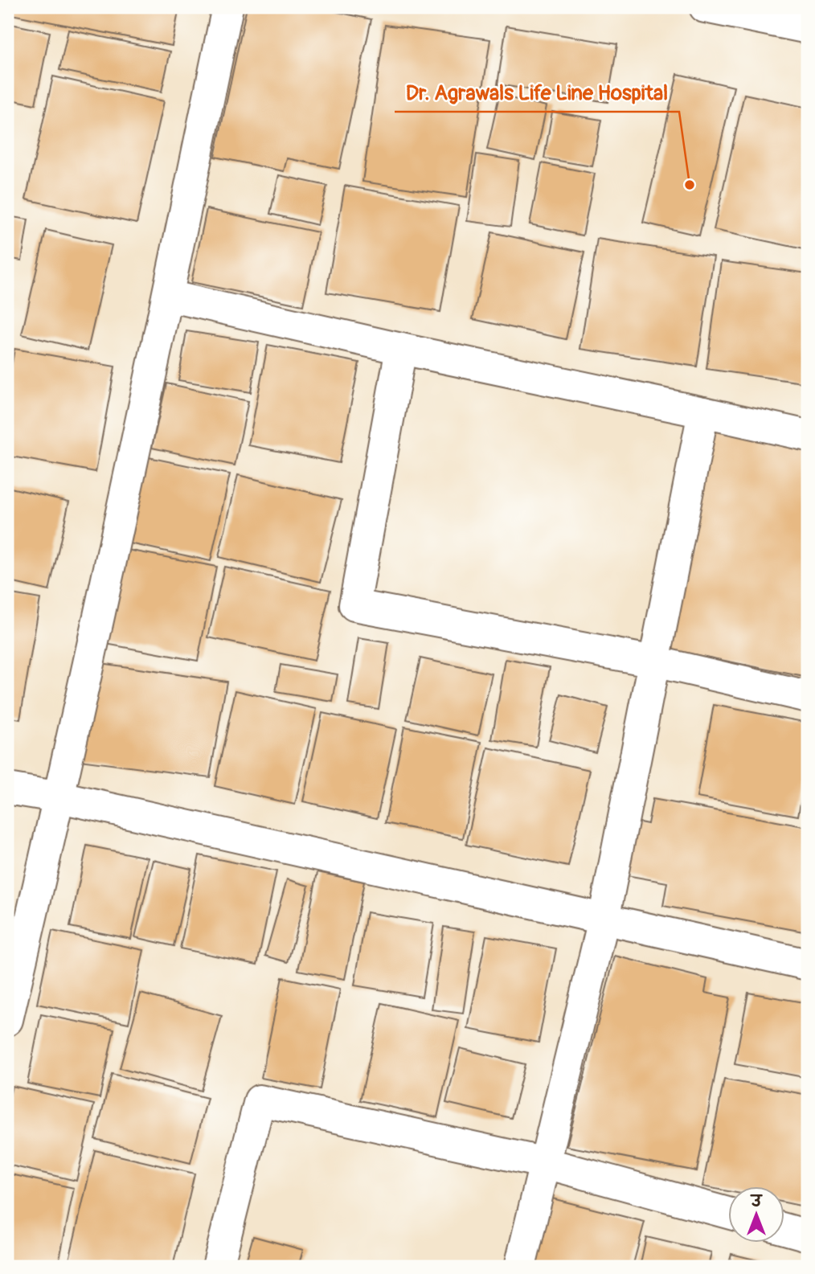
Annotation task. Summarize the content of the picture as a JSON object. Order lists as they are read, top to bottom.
{
  "places": ["Dr. Agrawals Life Line Hospital"],
  "north": "top"
}
